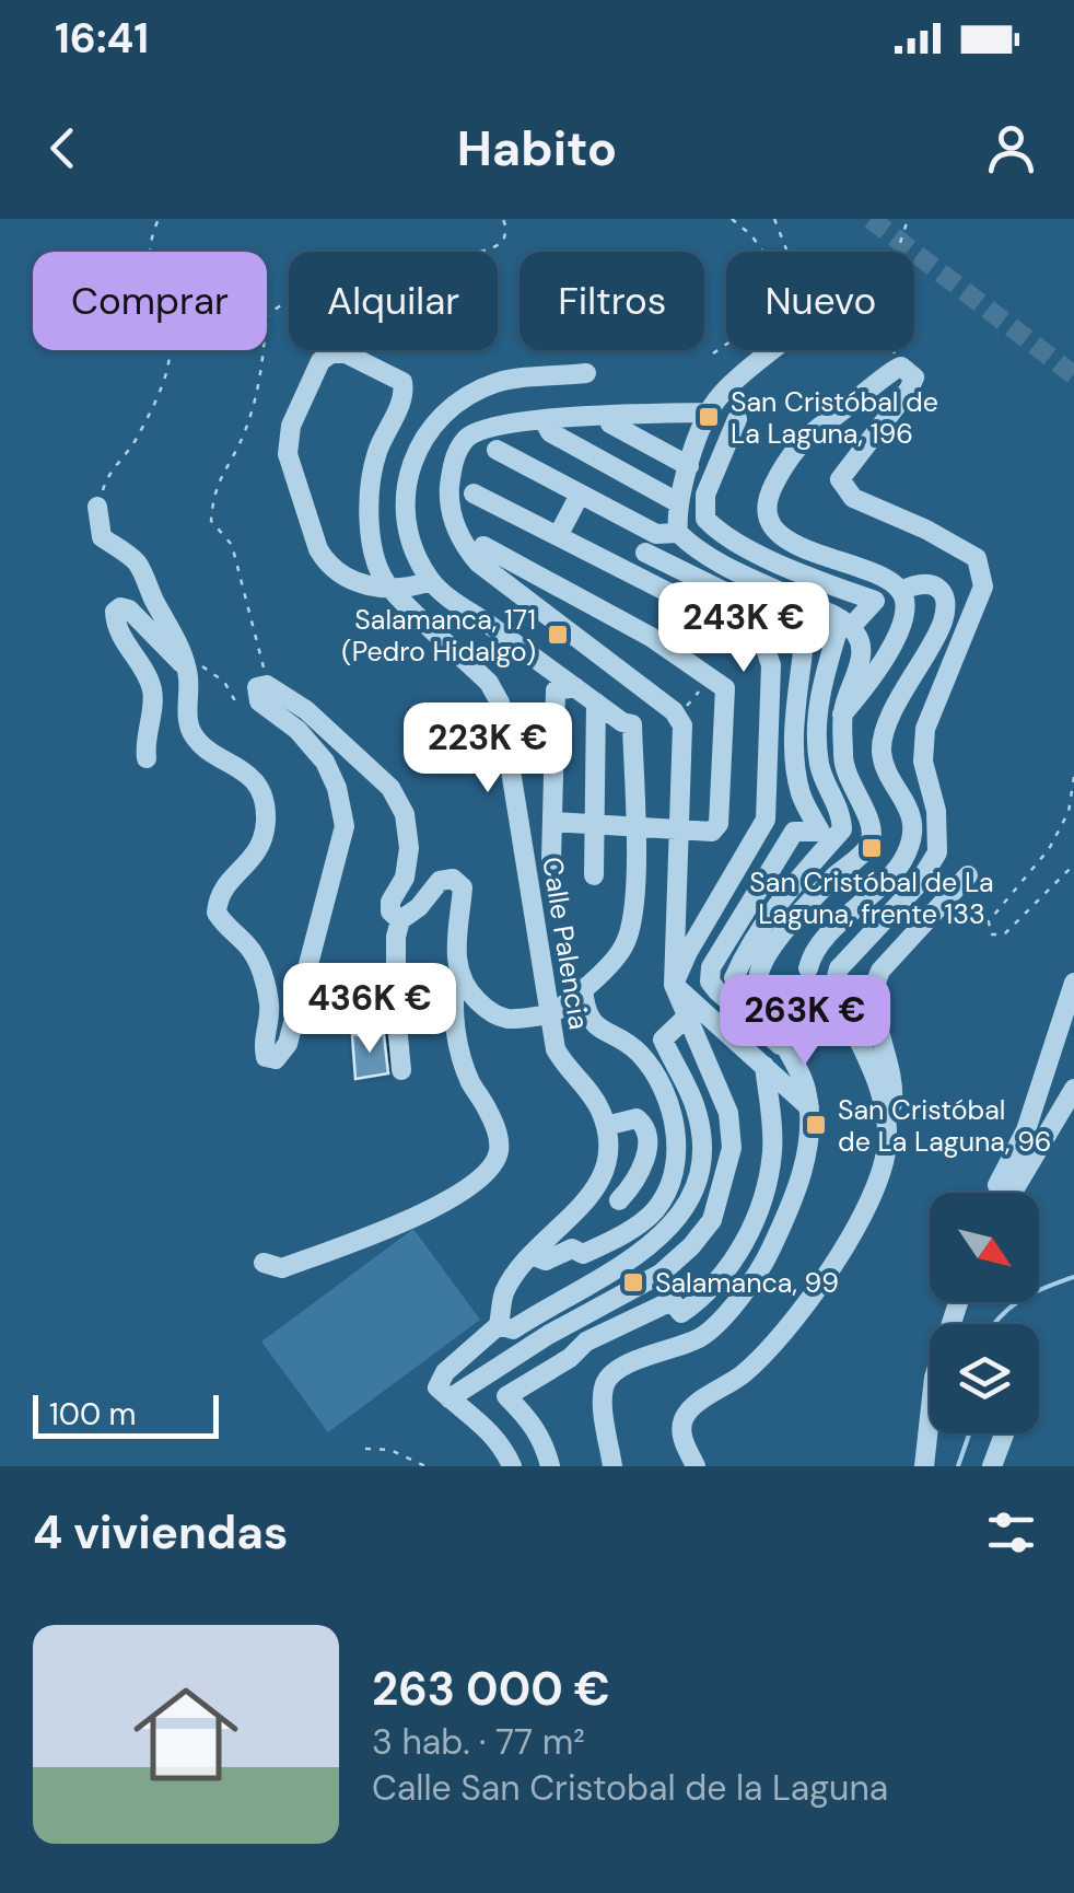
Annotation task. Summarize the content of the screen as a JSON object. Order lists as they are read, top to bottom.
{
  "streets": {
    "street": ["Calle Palencia"]
  },
  "places": {
    "transit": [
      "San Cristóbal de La Laguna, 196",
      "Salamanca, 171 (Pedro Hidalgo)",
      "San Cristóbal de La Laguna, frente 133",
      "San Cristóbal de La Laguna, 96",
      "Salamanca, 99"
    ]
  },
  "scale_bar": "100 m",
  "north": "bottom right",
  "page": {
    "status": "16:41",
    "header": "Habito",
    "chip": [
      "Comprar",
      "Alquilar",
      "Filtros",
      "Nuevo"
    ],
    "price": [
      "243K €",
      "223K €",
      "436K €",
      "263K €"
    ],
    "scale": "100 m",
    "heading": "4 viviendas",
    "list": [
      {
        "name": "263 000 €",
        "note": "3 hab. · 77 m² · Calle San Cristobal de la Laguna"
      }
    ]
  }
}
